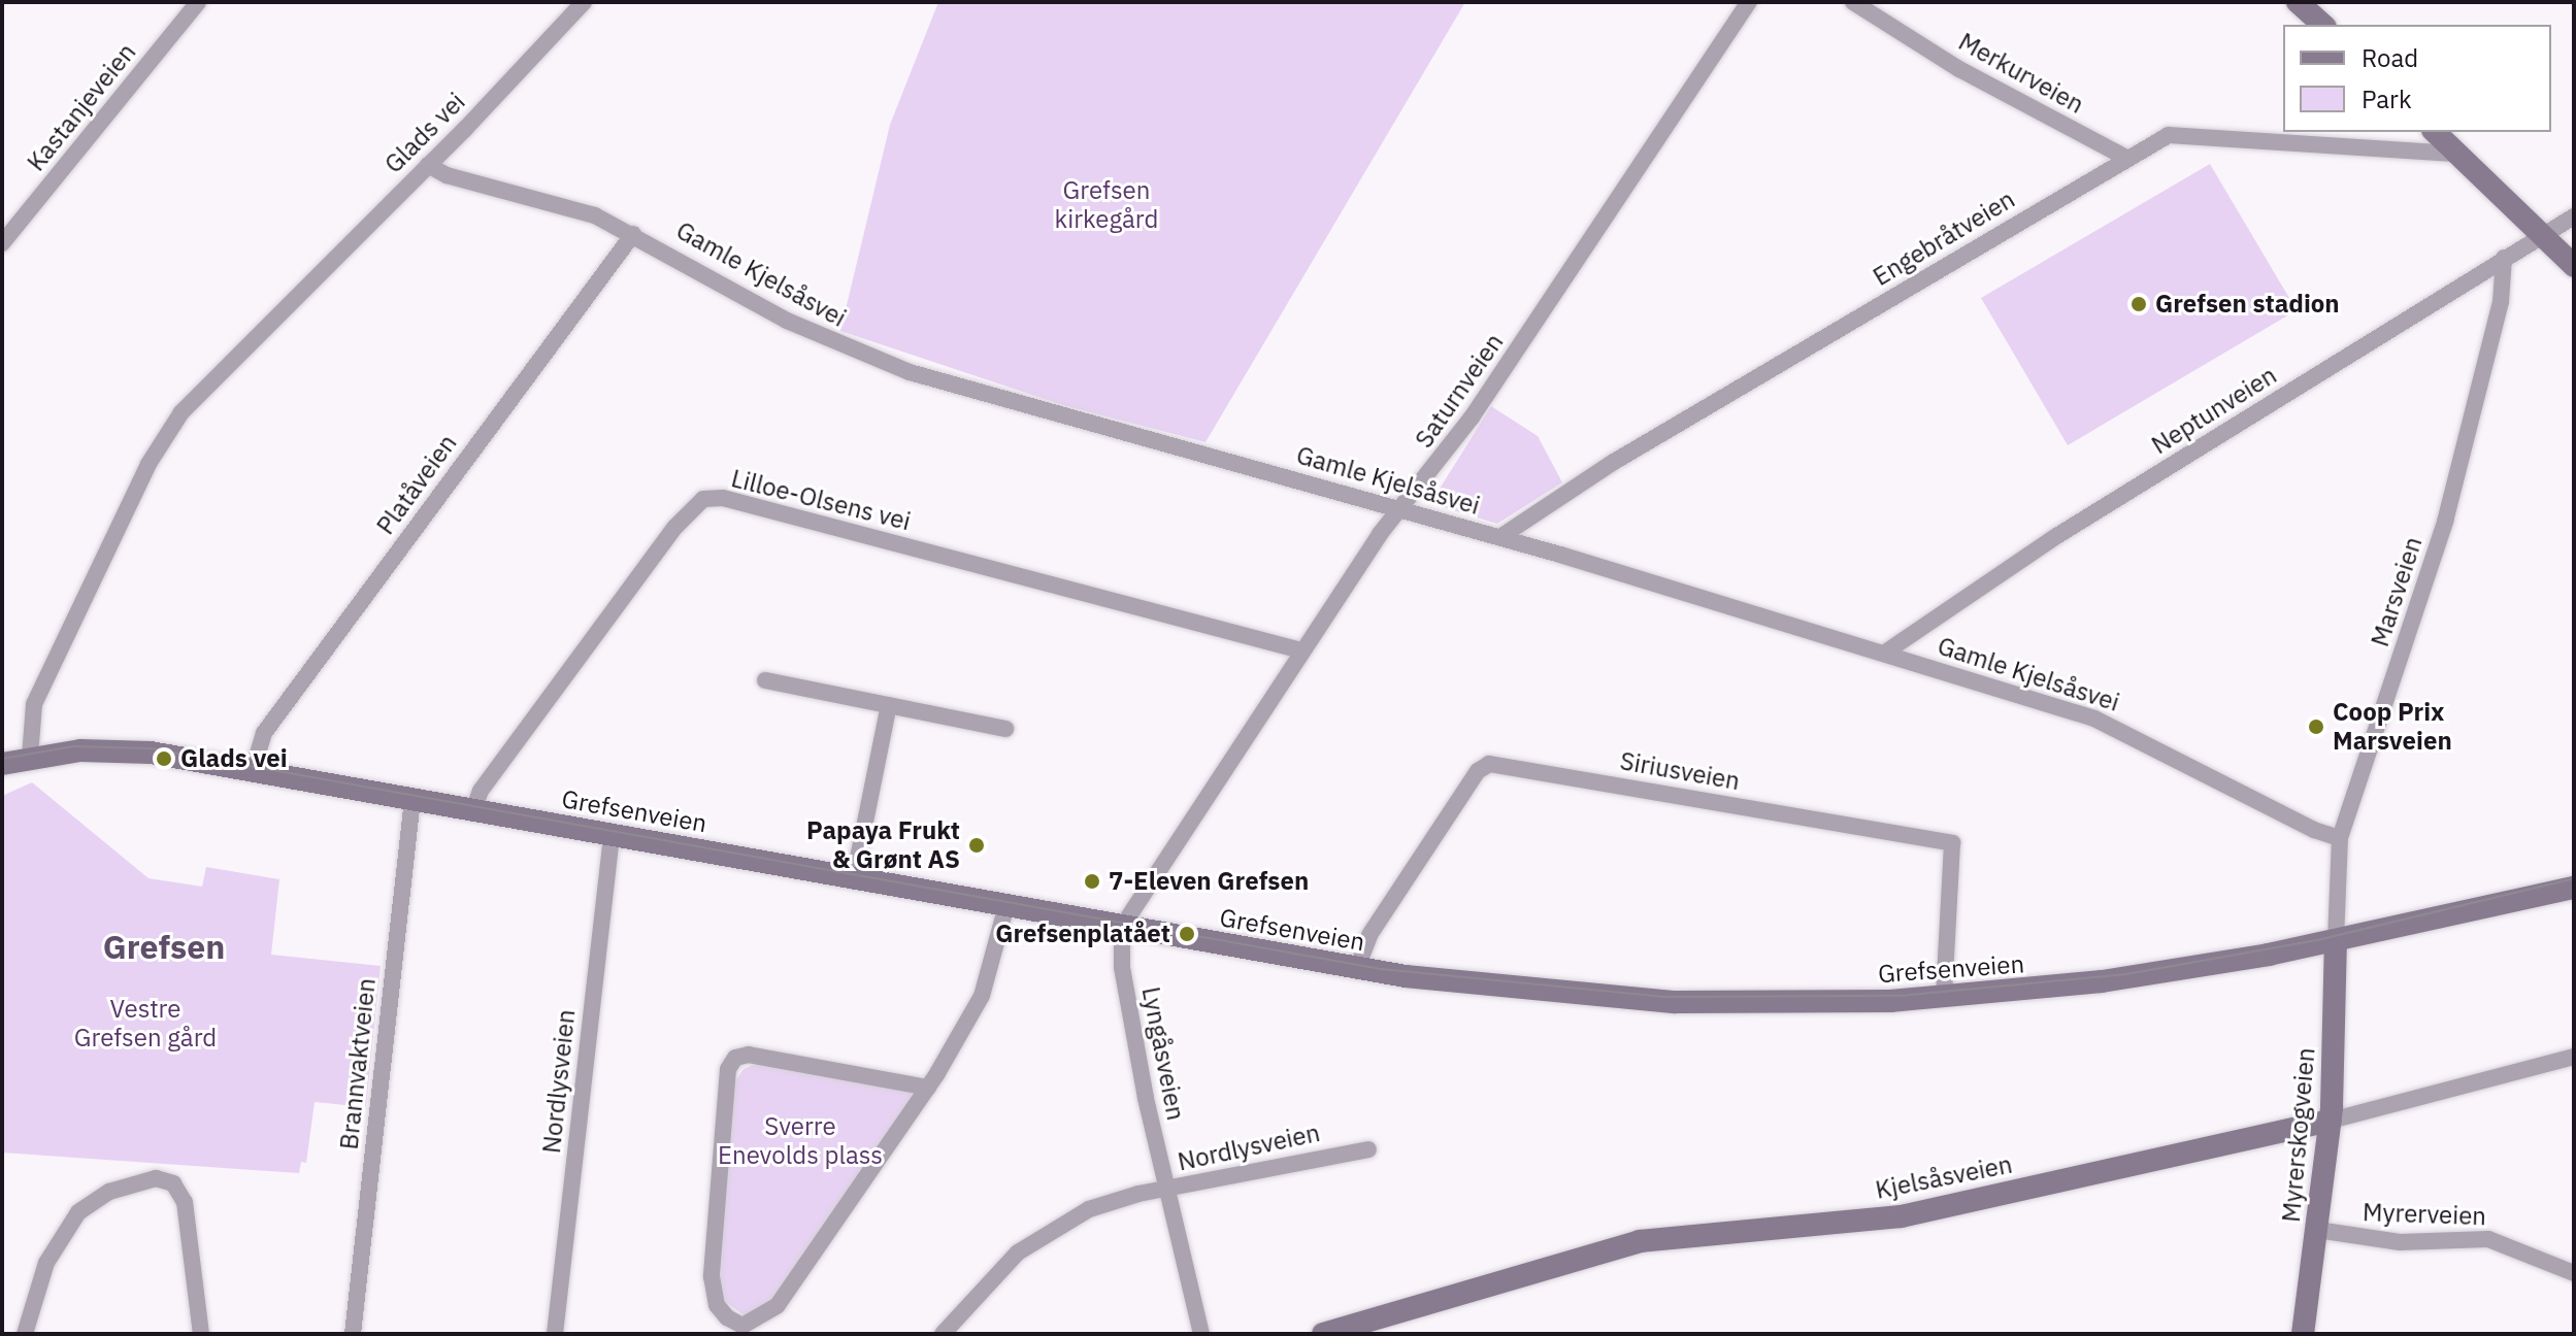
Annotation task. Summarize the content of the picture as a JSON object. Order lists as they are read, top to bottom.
{
  "streets": {
    "main road": ["Grefsenveien", "Myrerskogveien", "Kjelsåsveien"],
    "street": [
      "Merkurveien",
      "Kastanjeveien",
      "Glads vei",
      "Engebråtveien",
      "Gamle Kjelsåsvei",
      "Saturnveien",
      "Neptunveien",
      "Platåveien",
      "Lilloe-Olsens vei",
      "Marsveien",
      "Siriusveien",
      "Lyngåsveien",
      "Brannvaktveien",
      "Nordlysveien",
      "Myrerveien"
    ]
  },
  "crossings": [
    ["Merkurveien", "Engebråtveien"],
    ["Glads vei", "Gamle Kjelsåsvei"],
    ["Glads vei", "Grefsenveien"],
    ["Engebråtveien", "Gamle Kjelsåsvei"],
    ["Gamle Kjelsåsvei", "Saturnveien"],
    ["Gamle Kjelsåsvei", "Neptunveien"],
    ["Gamle Kjelsåsvei", "Platåveien"],
    ["Gamle Kjelsåsvei", "Marsveien"],
    ["Saturnveien", "Lilloe-Olsens vei"],
    ["Saturnveien", "Grefsenveien"],
    ["Saturnveien", "Lyngåsveien"],
    ["Neptunveien", "Marsveien"],
    ["Platåveien", "Grefsenveien"],
    ["Lilloe-Olsens vei", "Grefsenveien"],
    ["Marsveien", "Grefsenveien"],
    ["Marsveien", "Myrerskogveien"],
    ["Siriusveien", "Grefsenveien"],
    ["Grefsenveien", "Lyngåsveien"],
    ["Grefsenveien", "Brannvaktveien"],
    ["Grefsenveien", "Nordlysveien"],
    ["Grefsenveien", "Myrerskogveien"],
    ["Lyngåsveien", "Nordlysveien"],
    ["Myrerskogveien", "Kjelsåsveien"],
    ["Myrerskogveien", "Myrerveien"]
  ],
  "districts": ["Grefsen"],
  "parks": ["Grefsen kirkegård", "Vestre Grefsen gård", "Sverre Enevolds plass"],
  "places": [
    "Grefsen stadion",
    "Coop Prix Marsveien",
    "Glads vei",
    "Papaya Frukt & Grønt AS",
    "7-Eleven Grefsen",
    "Grefsenplatået"
  ],
  "legend": ["Road", "Park"]
}
